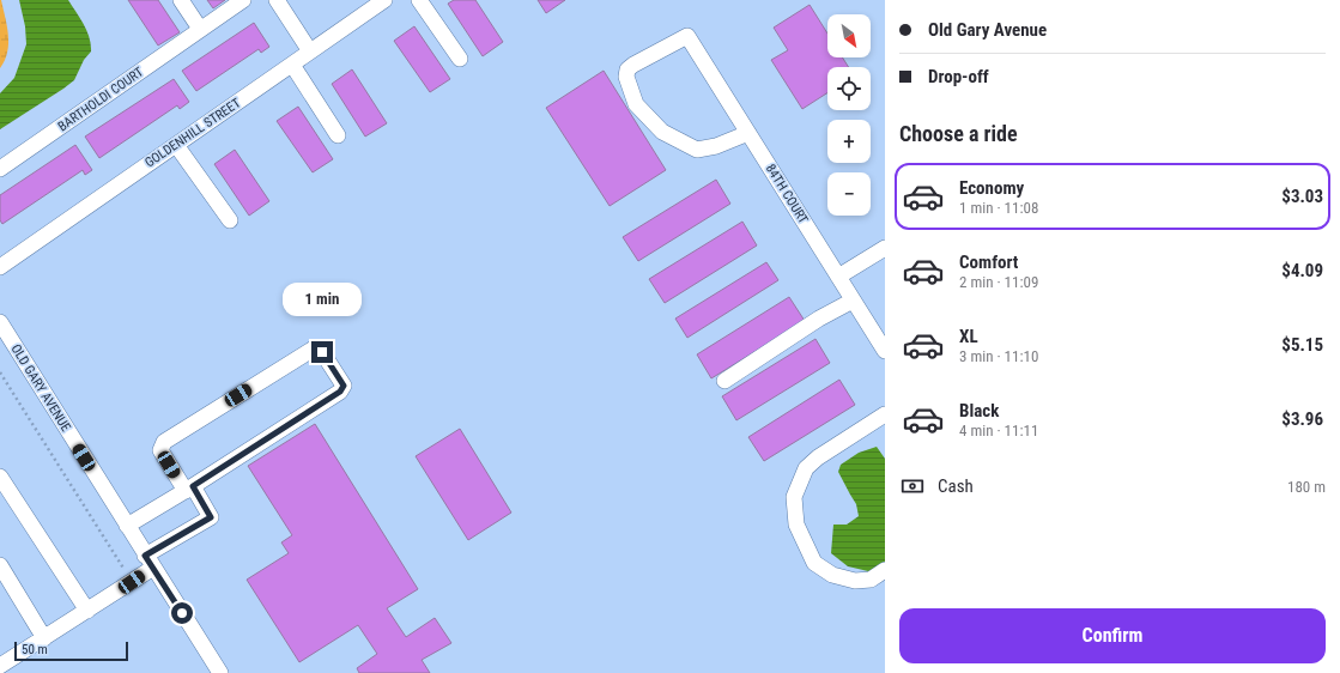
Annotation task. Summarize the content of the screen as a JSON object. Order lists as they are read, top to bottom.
{
  "streets": {
    "street": [
      "BARTHOLDI COURT",
      "GOLDENHILL STREET",
      "84TH COURT",
      "OLD GARY AVENUE"
    ]
  },
  "scale_bar": "50 m",
  "north": "bottom right",
  "page": {
    "banner": ["Old Gary Avenue", "Drop-off"],
    "map_buttons": ["+", "−"],
    "heading": "Choose a ride",
    "list": [
      {
        "name": "Economy",
        "note": "1 min · 11:08",
        "value": "$3.03"
      },
      {
        "name": "Comfort",
        "note": "2 min · 11:09",
        "value": "$4.09"
      },
      {
        "name": "XL",
        "note": "3 min · 11:10",
        "value": "$5.15"
      },
      {
        "name": "Black",
        "note": "4 min · 11:11",
        "value": "$3.96"
      }
    ],
    "bubble": "1 min",
    "pay": ["Cash", "180 m"],
    "buttons": "Confirm",
    "scale": "50 m"
  }
}
